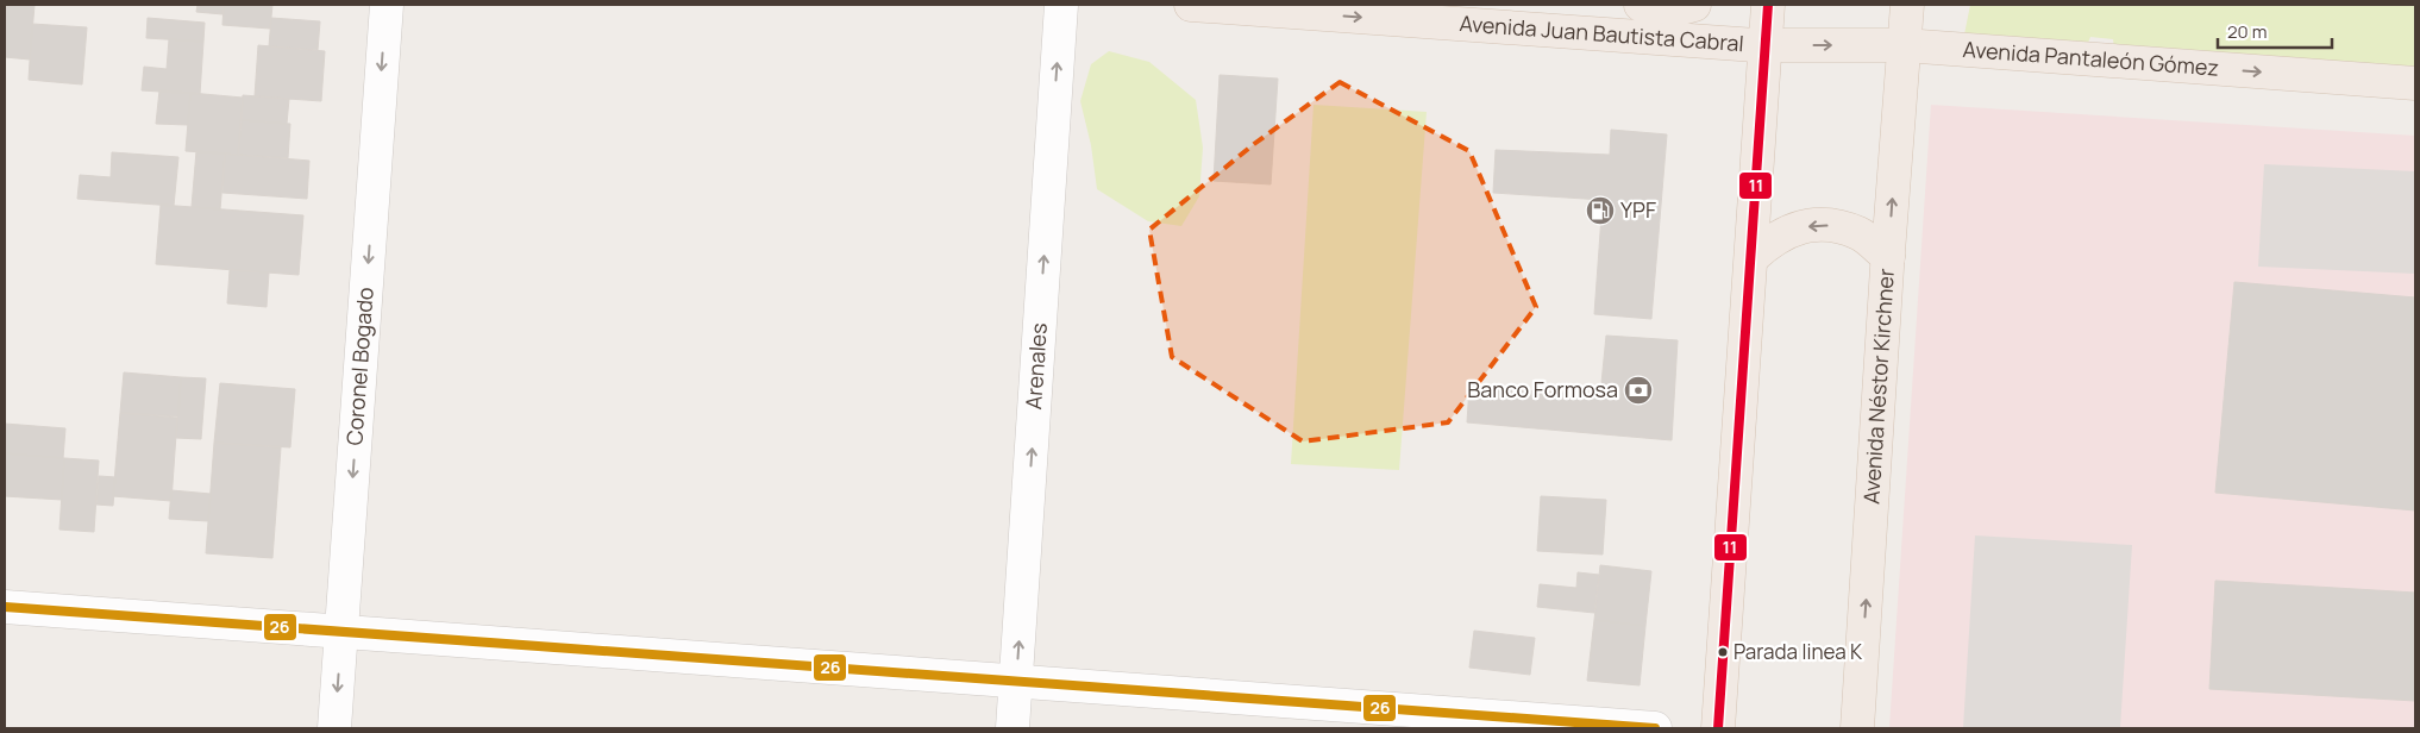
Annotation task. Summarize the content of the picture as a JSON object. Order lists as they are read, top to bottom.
{
  "streets": {
    "main road": ["Avenida Juan Bautista Cabral", "Avenida Pantaleón Gómez", "Avenida Néstor Kirchner"],
    "street": ["Coronel Bogado", "Arenales"]
  },
  "crossings": [
    ["Avenida Juan Bautista Cabral", "Avenida Pantaleón Gómez"],
    ["Avenida Pantaleón Gómez", "Avenida Néstor Kirchner"]
  ],
  "one_way": [
    "Avenida Juan Bautista Cabral",
    "Avenida Pantaleón Gómez",
    "Coronel Bogado",
    "Arenales"
  ],
  "places": {
    "fuel station": ["YPF"],
    "bank": ["Banco Formosa"],
    "other": ["Parada linea K"]
  },
  "lines": ["transit line 11", "transit line 26"],
  "scale_bar": "20 m"
}
